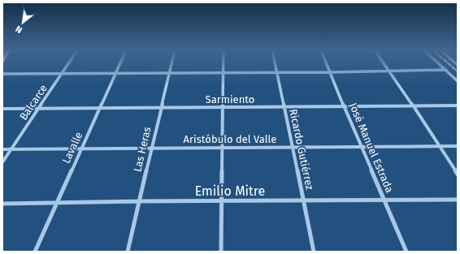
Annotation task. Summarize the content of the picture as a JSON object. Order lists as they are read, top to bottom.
{
  "streets": {
    "street": [
      "Sarmiento",
      "Balcarce",
      "Aristóbulo del Valle",
      "Lavalle",
      "José Manuel Estrada",
      "Las Heras",
      "Ricardo Gutiérrez",
      "Emilio Mitre"
    ]
  },
  "crossings": [
    ["Sarmiento", "Balcarce"],
    ["Sarmiento", "Lavalle"],
    ["Sarmiento", "José Manuel Estrada"],
    ["Sarmiento", "Las Heras"],
    ["Sarmiento", "Ricardo Gutiérrez"],
    ["Balcarce", "Aristóbulo del Valle"],
    ["Aristóbulo del Valle", "Lavalle"],
    ["Aristóbulo del Valle", "José Manuel Estrada"],
    ["Aristóbulo del Valle", "Las Heras"],
    ["Aristóbulo del Valle", "Ricardo Gutiérrez"],
    ["Lavalle", "Emilio Mitre"],
    ["José Manuel Estrada", "Emilio Mitre"],
    ["Las Heras", "Emilio Mitre"],
    ["Ricardo Gutiérrez", "Emilio Mitre"]
  ],
  "north": "bottom left"
}
